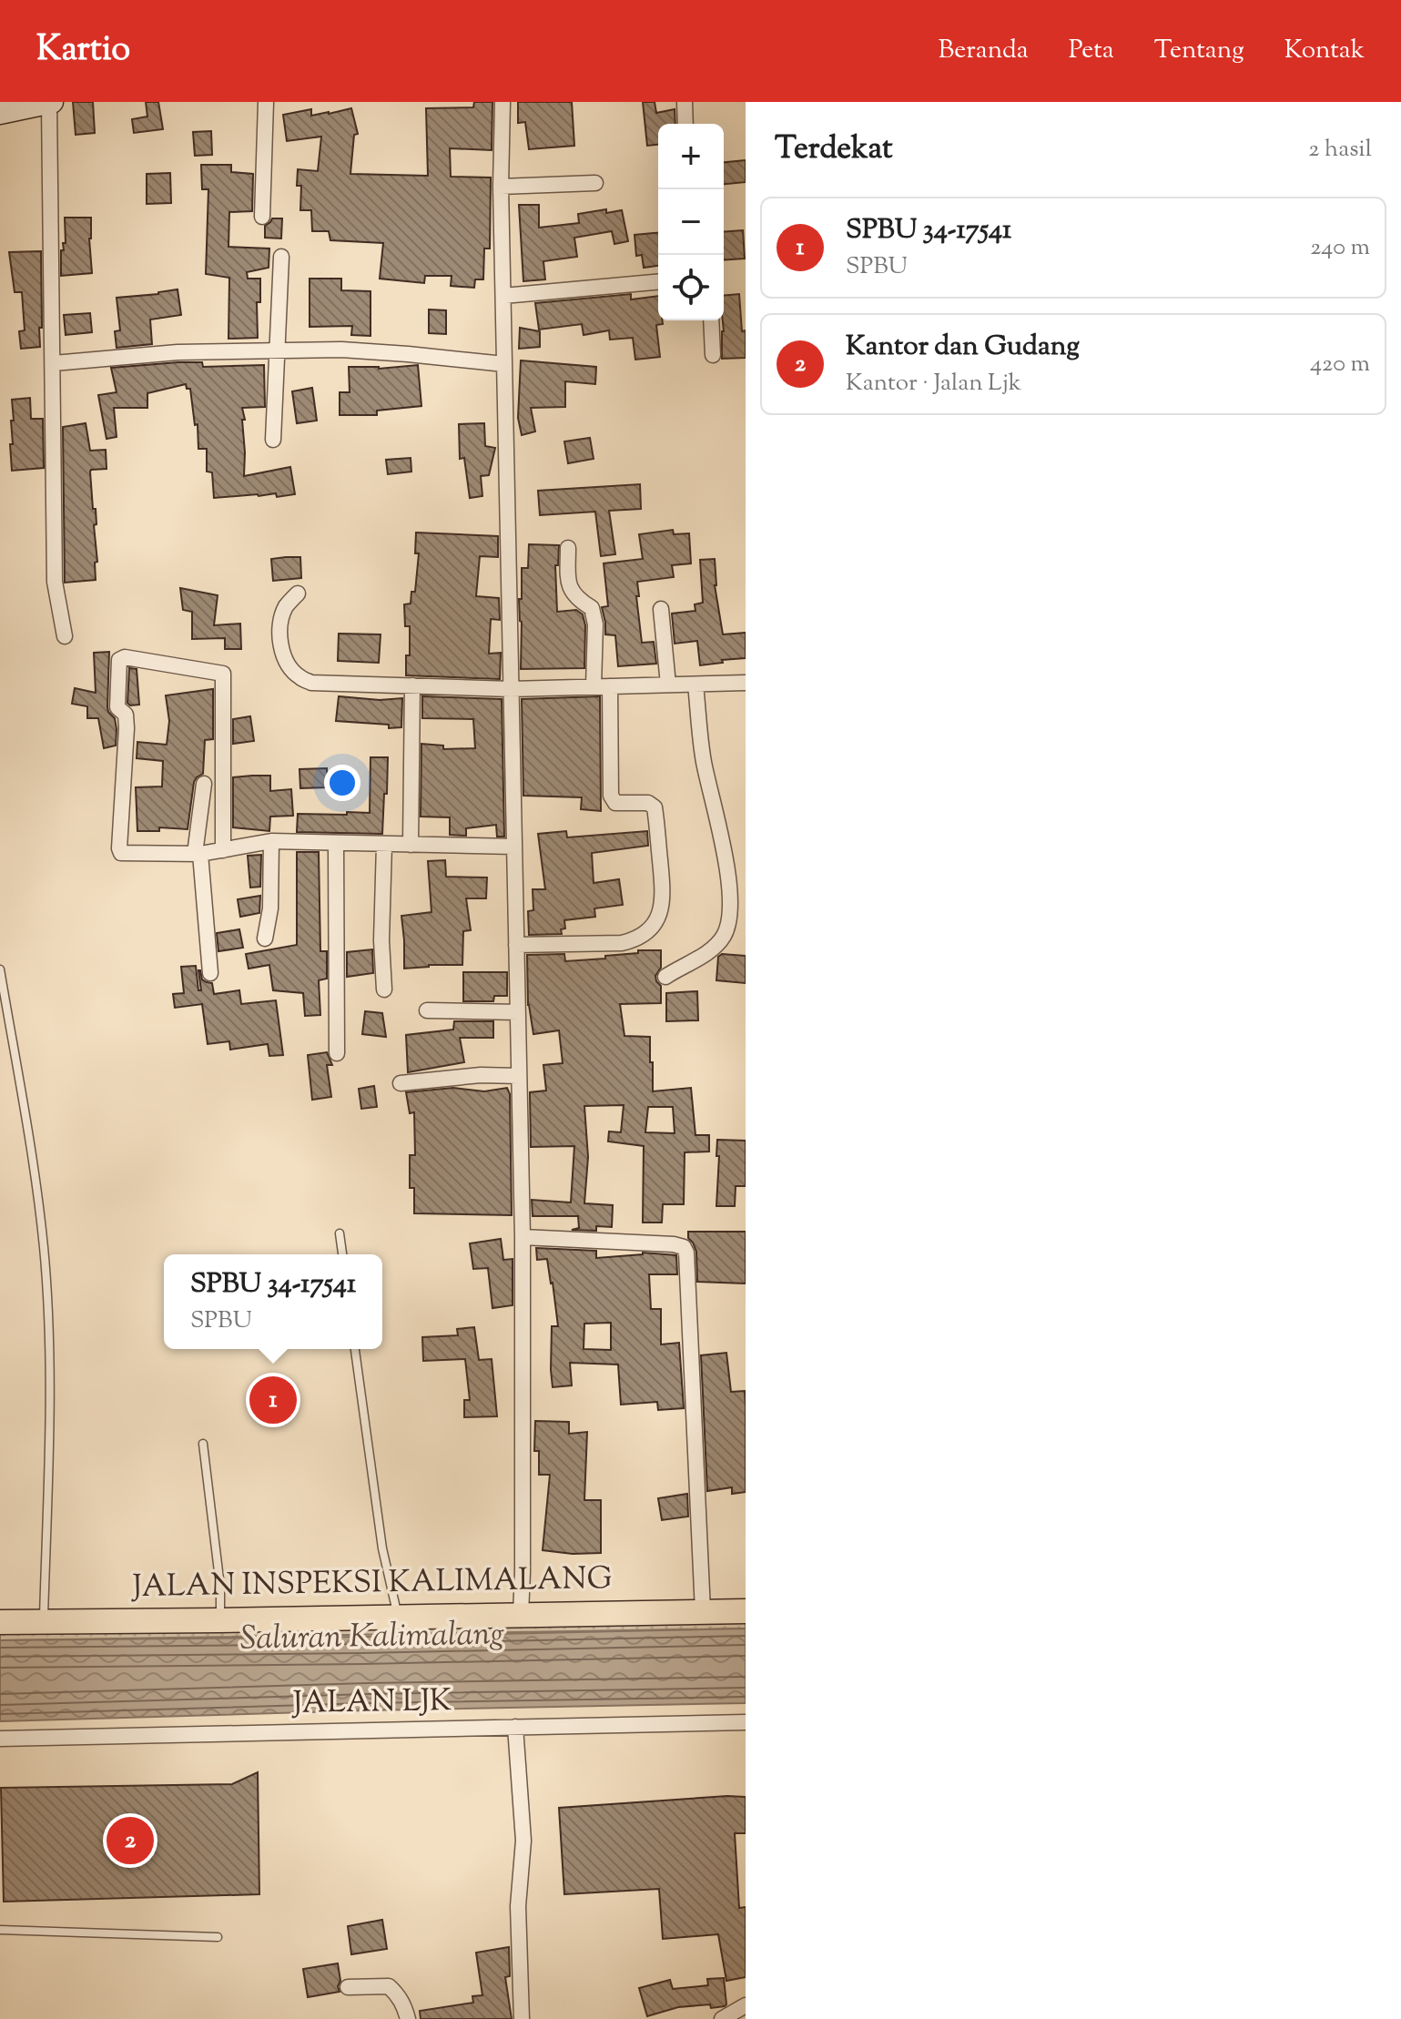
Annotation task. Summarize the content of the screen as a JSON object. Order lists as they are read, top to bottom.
{
  "streets": {
    "main road": ["JALAN INSPEKSI KALIMALANG"],
    "street": ["JALAN LJK"]
  },
  "water": ["Saluran Kalimalang"],
  "page": {
    "header": "Kartio",
    "nav": [
      "Beranda",
      "Peta",
      "Tentang",
      "Kontak"
    ],
    "heading": ["Terdekat", "2 hasil"],
    "map_buttons": ["+", "−"],
    "list": [
      {
        "mark": "1",
        "name": "SPBU 34-17541",
        "note": "SPBU",
        "value": "240 m"
      },
      {
        "mark": "2",
        "name": "Kantor dan Gudang",
        "note": "Kantor · Jalan Ljk",
        "value": "420 m"
      }
    ],
    "popup": ["SPBU 34-17541", "SPBU"],
    "pins": ["1", "2"]
  }
}
